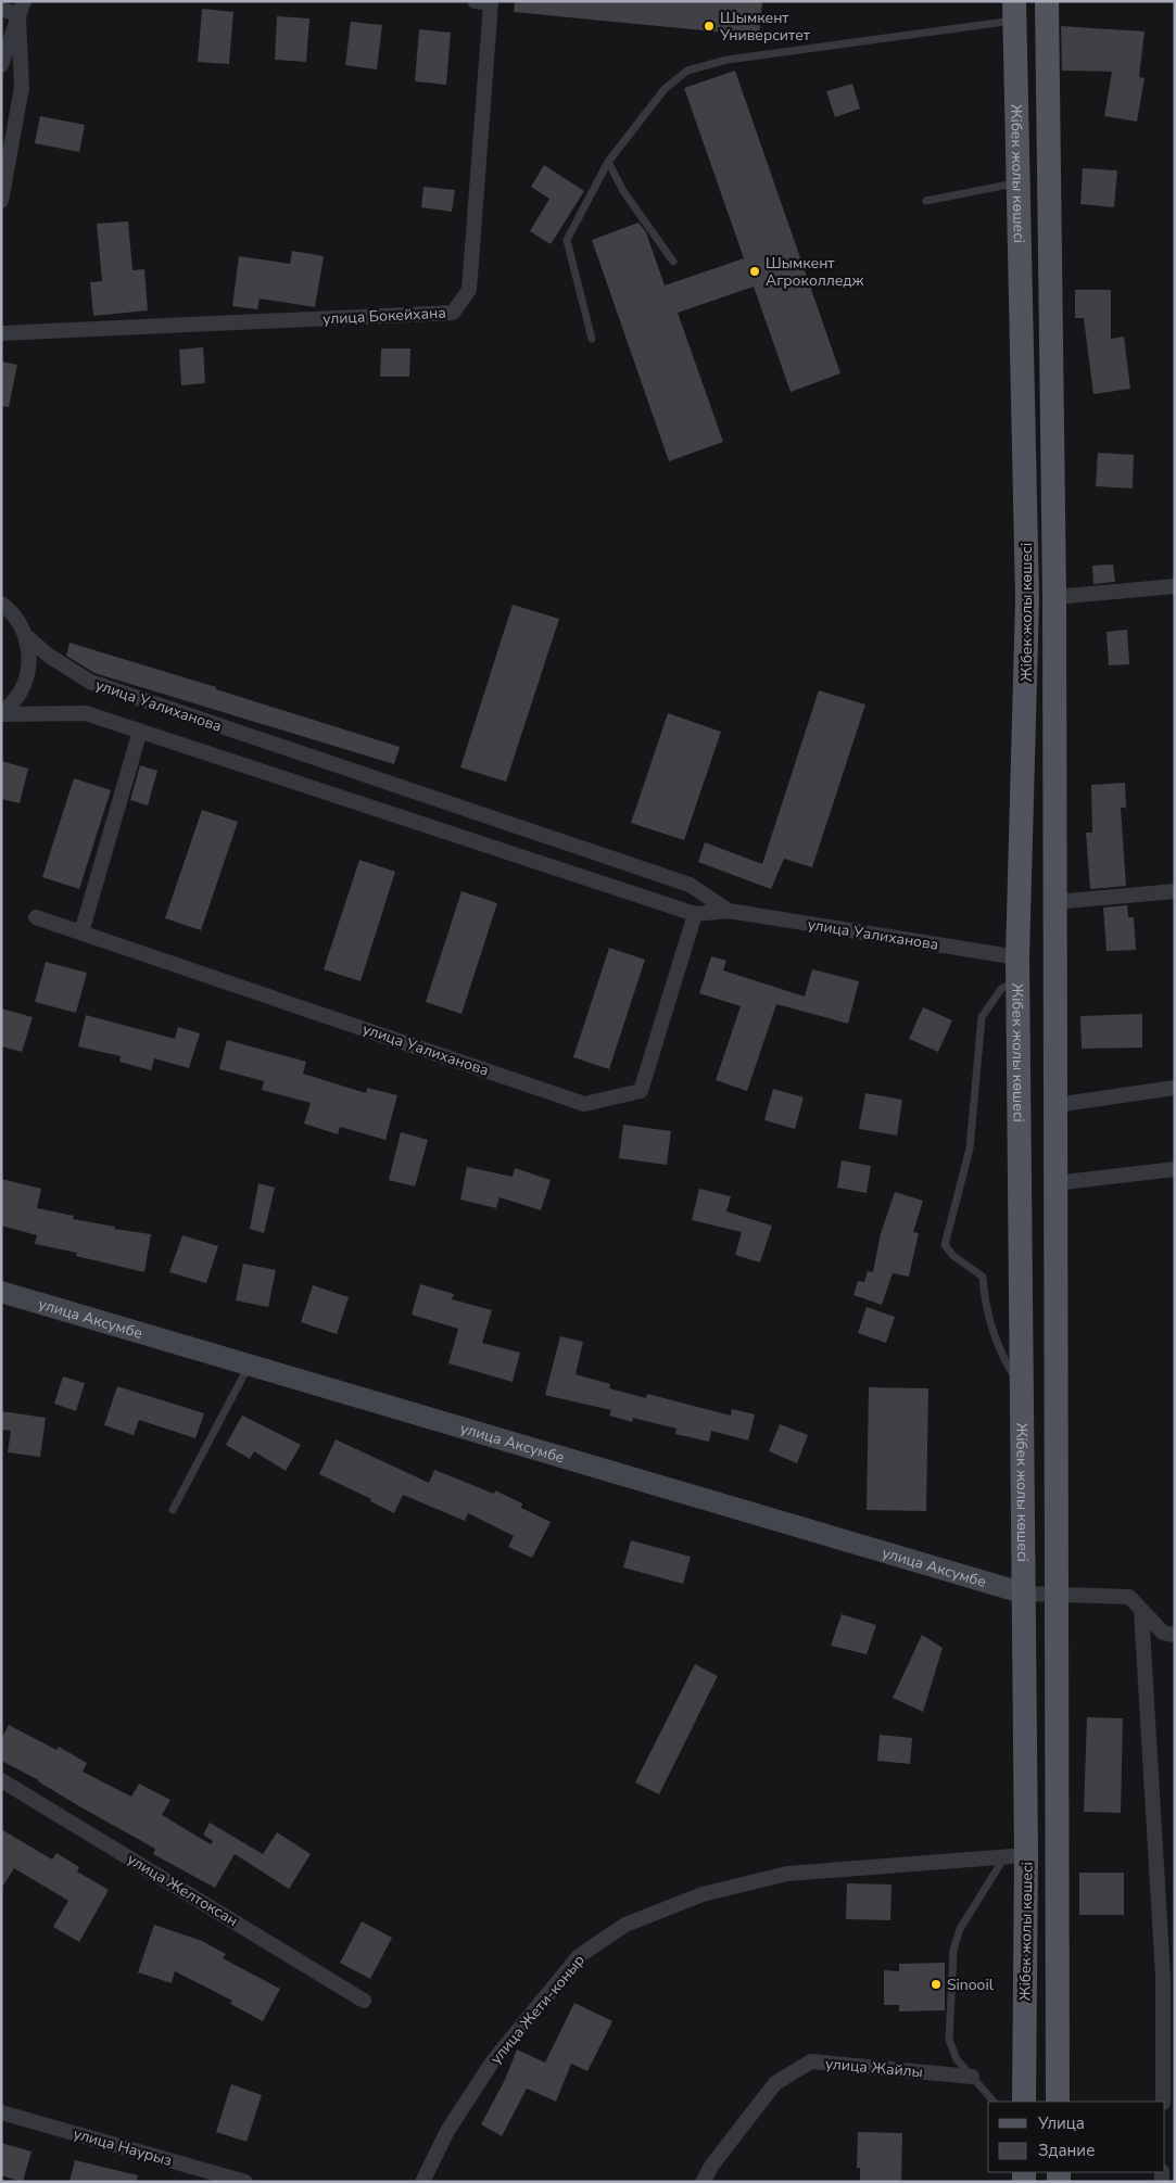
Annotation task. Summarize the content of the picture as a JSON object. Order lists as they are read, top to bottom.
{
  "streets": {
    "main road": ["Жібек жолы көшесі", "улица Аксумбе"],
    "street": [
      "улица Бокейхана",
      "улица Уалиханова",
      "улица Желтоксан",
      "улица Жети-коныр",
      "улица Жайлы",
      "улица Наурыз"
    ]
  },
  "crossings": [
    ["Жібек жолы көшесі", "улица Уалиханова"],
    ["Жібек жолы көшесі", "улица Аксумбе"],
    ["Жібек жолы көшесі", "улица Жети-коныр"]
  ],
  "places": ["Шымкент Университет", "Шымкент Агроколледж", "Sinooil"],
  "legend": ["Улица", "Здание"]
}
